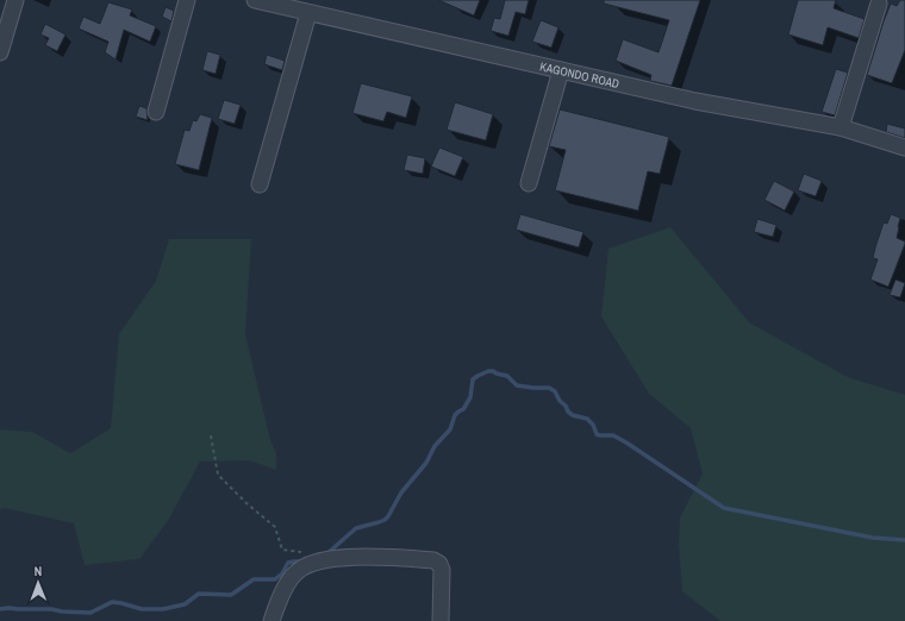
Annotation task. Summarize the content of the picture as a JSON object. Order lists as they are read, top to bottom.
{
  "streets": {
    "street": ["KAGONDO ROAD"]
  },
  "north": "top"
}
